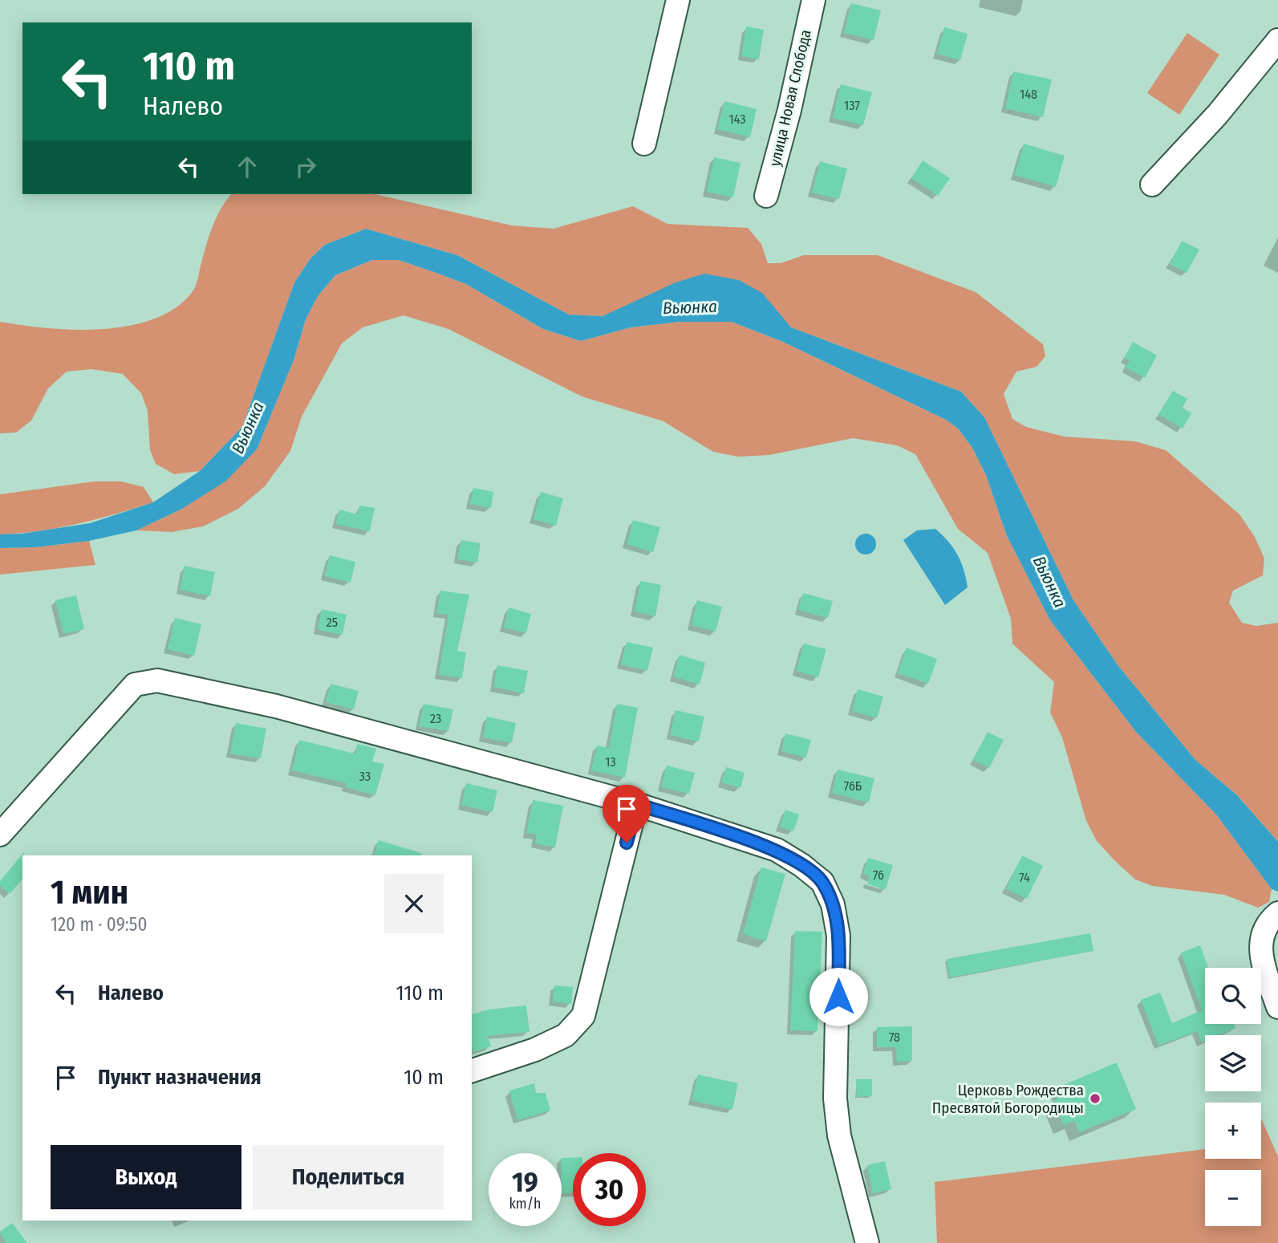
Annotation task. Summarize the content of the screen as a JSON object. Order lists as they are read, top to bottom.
{
  "streets": {
    "street": ["улица Новая Слобода"]
  },
  "water": ["Вьюнка"],
  "places": ["Церковь Рождества Пресвятой Богородицы"],
  "house_numbers": [
    "148",
    "137",
    "143",
    "25",
    "23",
    "13",
    "33",
    "76Б",
    "76",
    "74",
    "78"
  ],
  "page": {
    "turn": ["110 m", "Налево"],
    "heading": ["1 мин", "120 m · 09:50"],
    "list": [
      {
        "name": "Налево",
        "value": "110 m"
      },
      {
        "name": "Пункт назначения",
        "value": "10 m"
      }
    ],
    "map_buttons": ["+", "−"],
    "buttons": ["Выход", "Поделиться"],
    "speed": "19 km/h",
    "limit": "30"
  }
}
